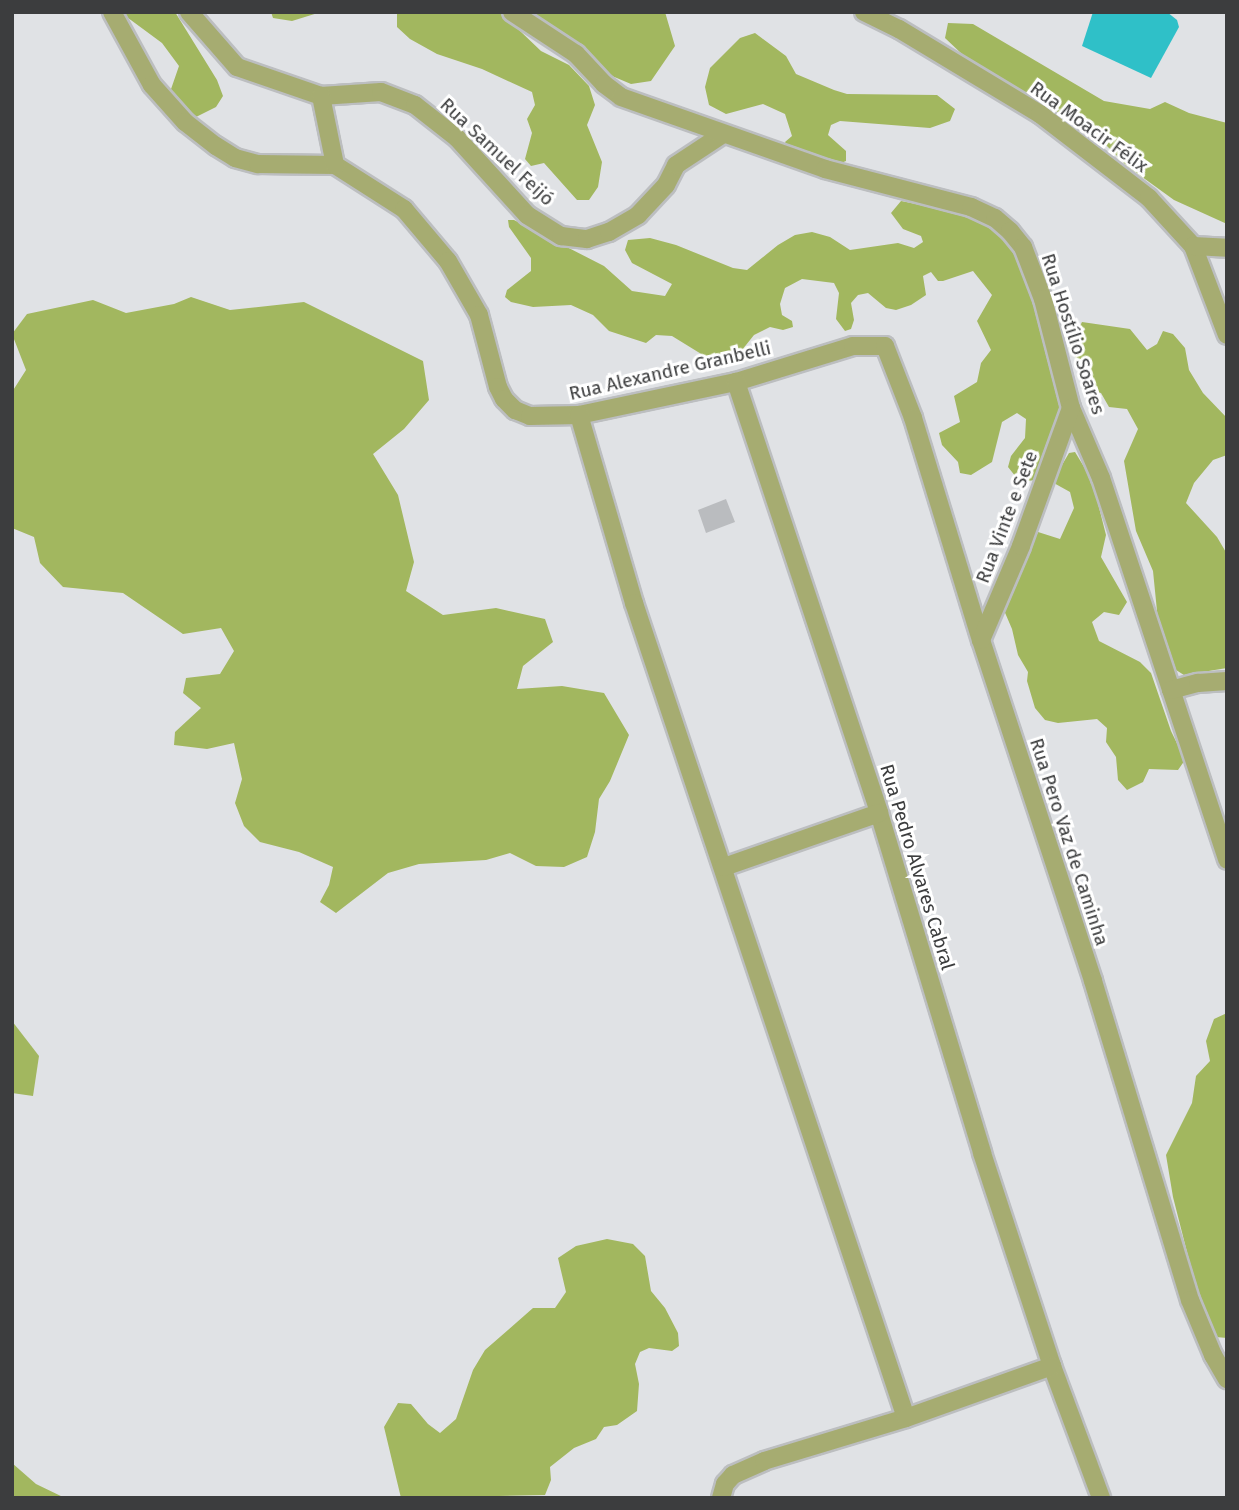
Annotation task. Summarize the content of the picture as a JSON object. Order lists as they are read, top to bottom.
{
  "streets": {
    "street": [
      "Rua Moacir Félix",
      "Rua Samuel Feijó",
      "Rua Hostílio Soares",
      "Rua Alexandre Granbelli",
      "Rua Vinte e Sete",
      "Rua Pero Vaz de Caminha",
      "Rua Pedro Alvares Cabral"
    ]
  },
  "crossings": [
    ["Rua Samuel Feijó", "Rua Hostílio Soares"],
    ["Rua Hostílio Soares", "Rua Vinte e Sete"],
    ["Rua Alexandre Granbelli", "Rua Pero Vaz de Caminha"],
    ["Rua Alexandre Granbelli", "Rua Pedro Alvares Cabral"],
    ["Rua Vinte e Sete", "Rua Pero Vaz de Caminha"]
  ]
}
